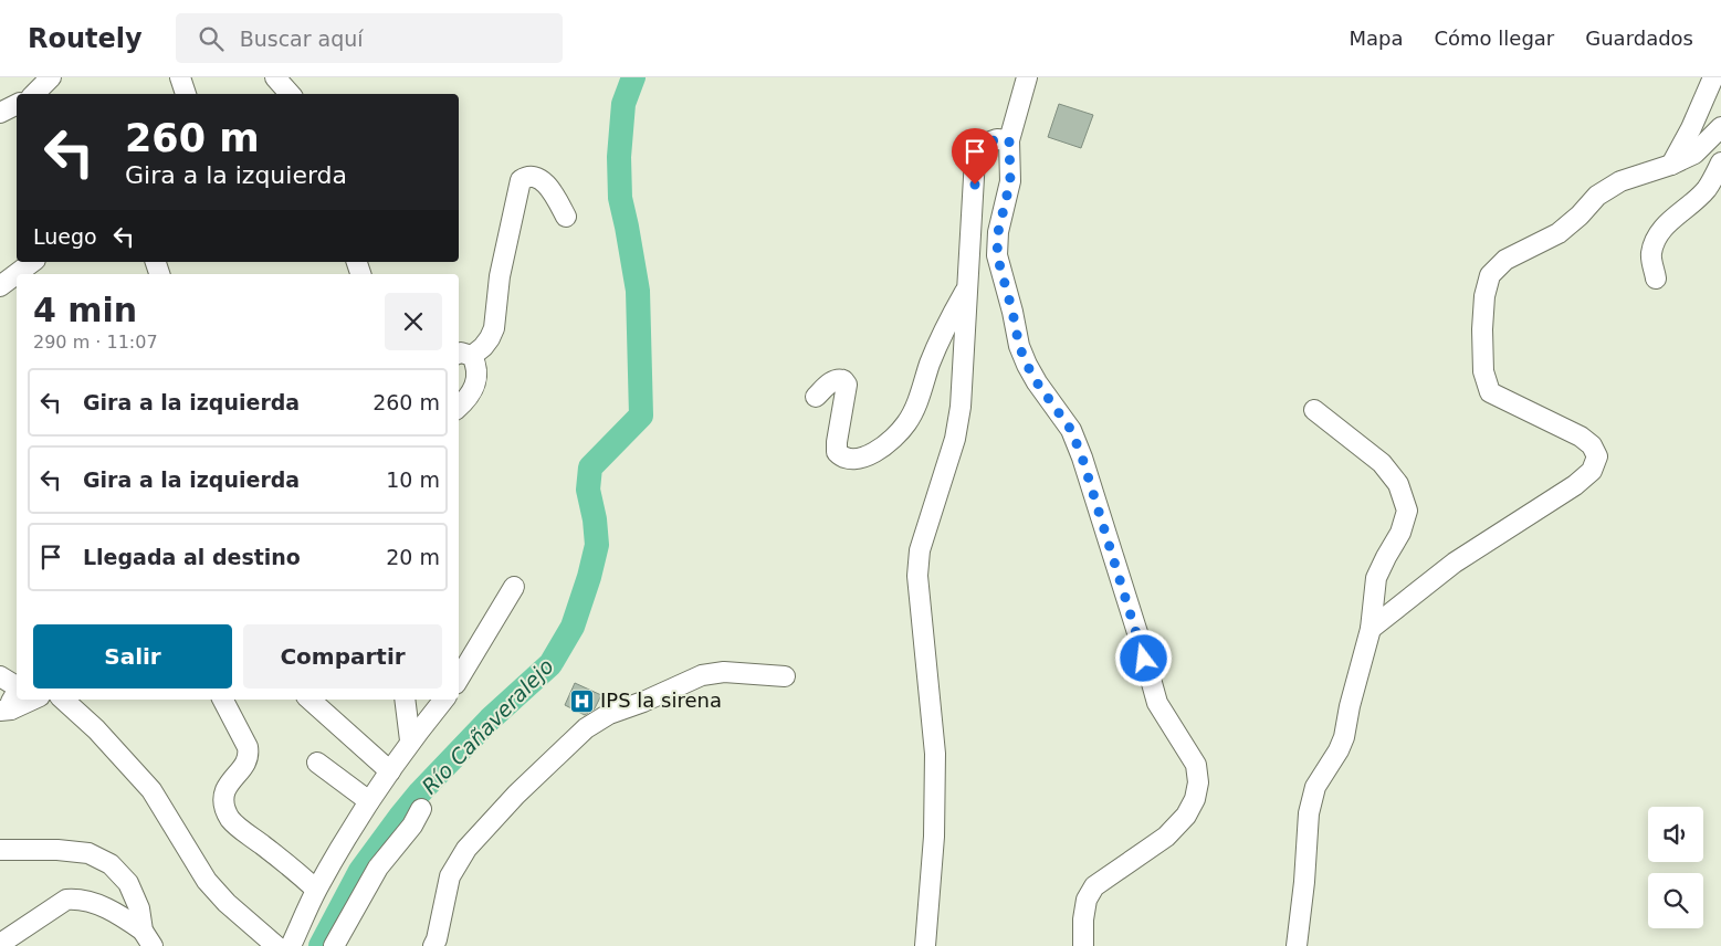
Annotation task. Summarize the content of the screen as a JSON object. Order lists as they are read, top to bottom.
{
  "water": ["Río Cañaveralejo"],
  "places": {
    "hospital": ["IPS la sirena"]
  },
  "page": {
    "header": "Routely",
    "search": "Buscar aquí",
    "nav": ["Mapa", "Cómo llegar", "Guardados"],
    "turn": ["260 m", "Gira a la izquierda"],
    "then": "Luego",
    "heading": ["4 min", "290 m · 11:07"],
    "list": [
      {
        "name": "Gira a la izquierda",
        "value": "260 m"
      },
      {
        "name": "Gira a la izquierda",
        "value": "10 m"
      },
      {
        "name": "Llegada al destino",
        "value": "20 m"
      }
    ],
    "buttons": ["Salir", "Compartir"]
  }
}
